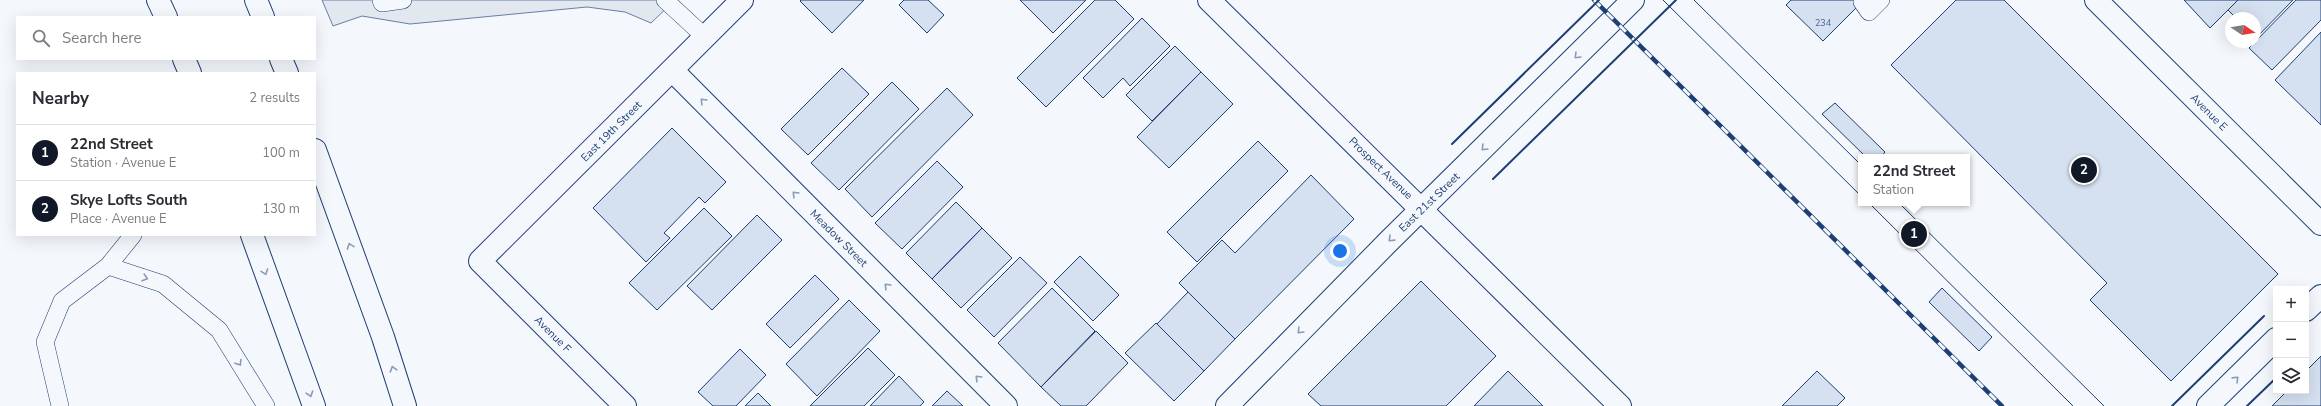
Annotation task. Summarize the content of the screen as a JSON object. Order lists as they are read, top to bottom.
{
  "streets": {
    "main road": [
      "Avenue E",
      "East 19th Street",
      "Prospect Avenue",
      "East 21st Street",
      "Meadow Street",
      "Avenue F"
    ]
  },
  "crossings": [
    ["East 19th Street", "Meadow Street"],
    ["East 19th Street", "Avenue F"],
    ["Prospect Avenue", "East 21st Street"]
  ],
  "one_way": ["East 21st Street", "Meadow Street"],
  "house_numbers": ["234"],
  "north": "right",
  "page": {
    "search": "Search here",
    "heading": ["Nearby", "2 results"],
    "list": [
      {
        "mark": "1",
        "name": "22nd Street",
        "note": "Station · Avenue E",
        "value": "100 m"
      },
      {
        "mark": "2",
        "name": "Skye Lofts South",
        "note": "Place · Avenue E",
        "value": "130 m"
      }
    ],
    "popup": ["22nd Street", "Station"],
    "pins": ["2", "1"],
    "map_buttons": ["+", "−"]
  }
}
